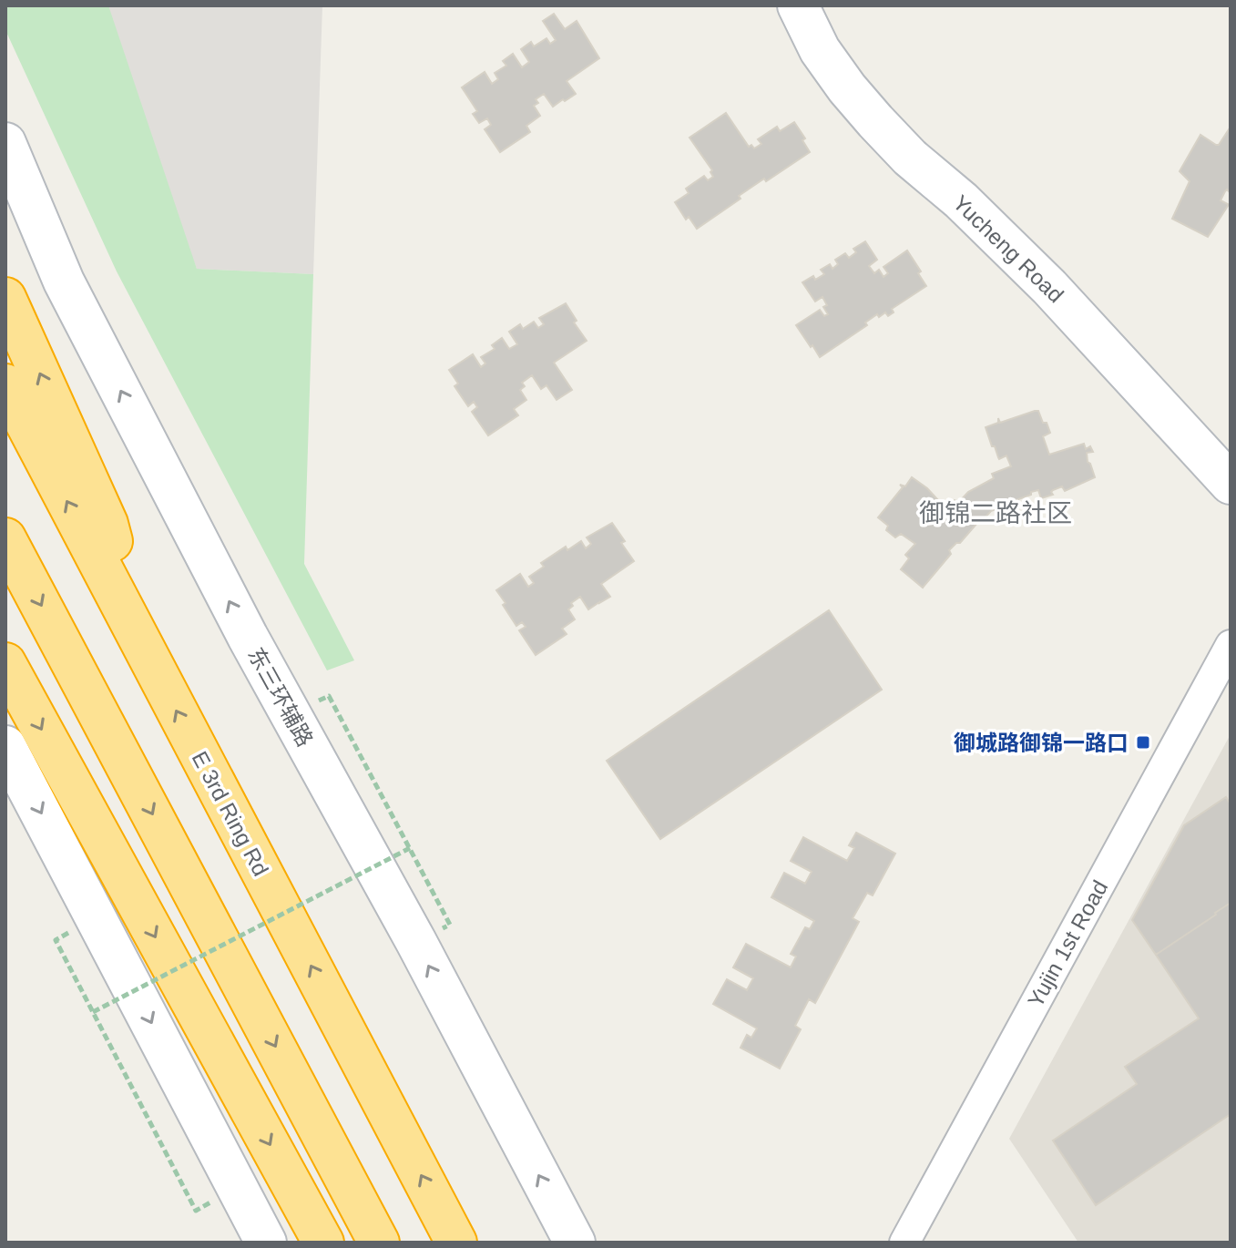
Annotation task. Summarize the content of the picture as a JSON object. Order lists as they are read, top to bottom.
{
  "streets": {
    "highway": ["E 3rd Ring Rd"],
    "main road": ["Yucheng Road", "东三环辅路"],
    "street": ["Yujin 1st Road"]
  },
  "districts": ["御锦二路社区"],
  "places": {
    "transit": ["御城路御锦一路口"]
  }
}
